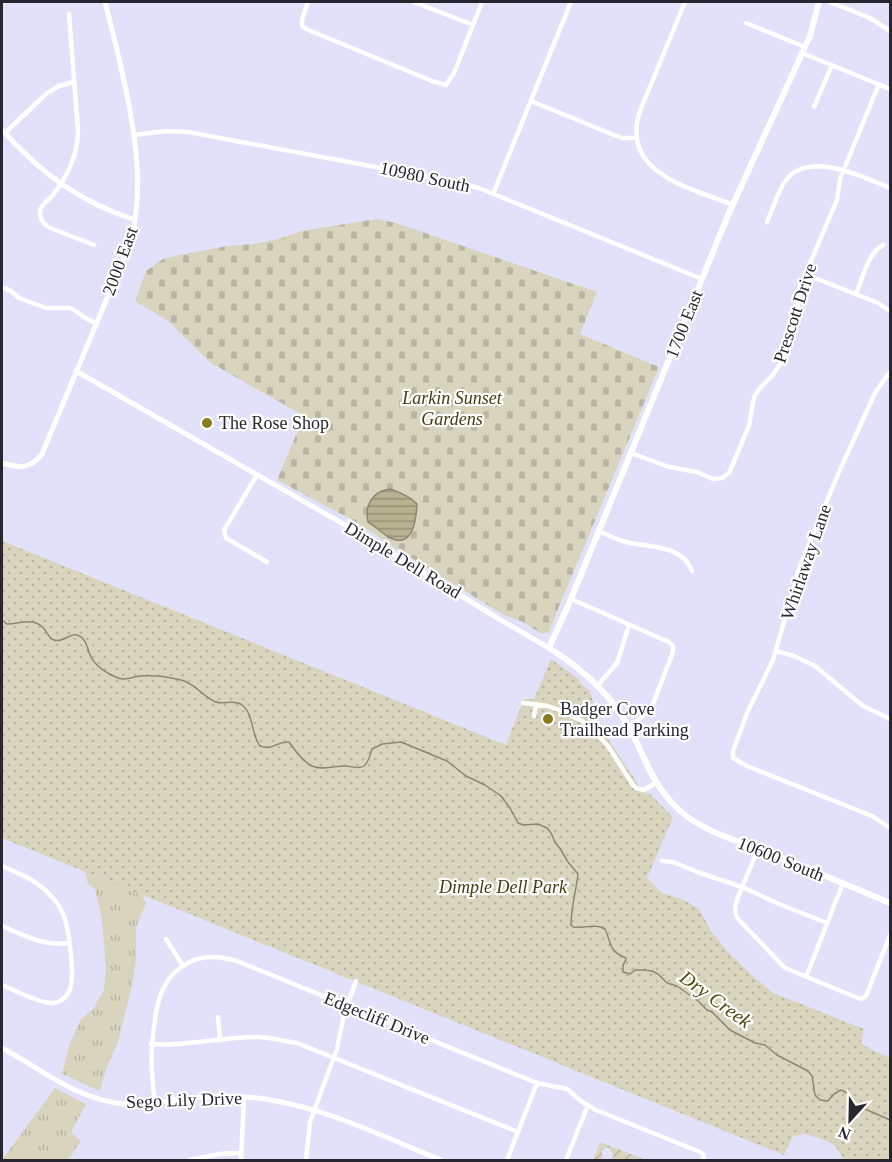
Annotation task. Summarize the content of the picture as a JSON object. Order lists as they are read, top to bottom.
{
  "streets": {
    "main road": ["1700 East", "Dimple Dell Road", "10600 South"],
    "street": [
      "10980 South",
      "2000 East",
      "Prescott Drive",
      "Whirlaway Lane",
      "Edgecliff Drive",
      "Sego Lily Drive"
    ]
  },
  "crossings": [
    ["10980 South", "2000 East"],
    ["10980 South", "1700 East"],
    ["2000 East", "Dimple Dell Road"],
    ["Prescott Drive", "1700 East"],
    ["1700 East", "Dimple Dell Road"],
    ["Dimple Dell Road", "10600 South"]
  ],
  "water": ["Dry Creek"],
  "parks": ["Larkin Sunset Gardens", "Dimple Dell Park"],
  "places": ["The Rose Shop", "Badger Cove Trailhead Parking"],
  "north": "bottom"
}
